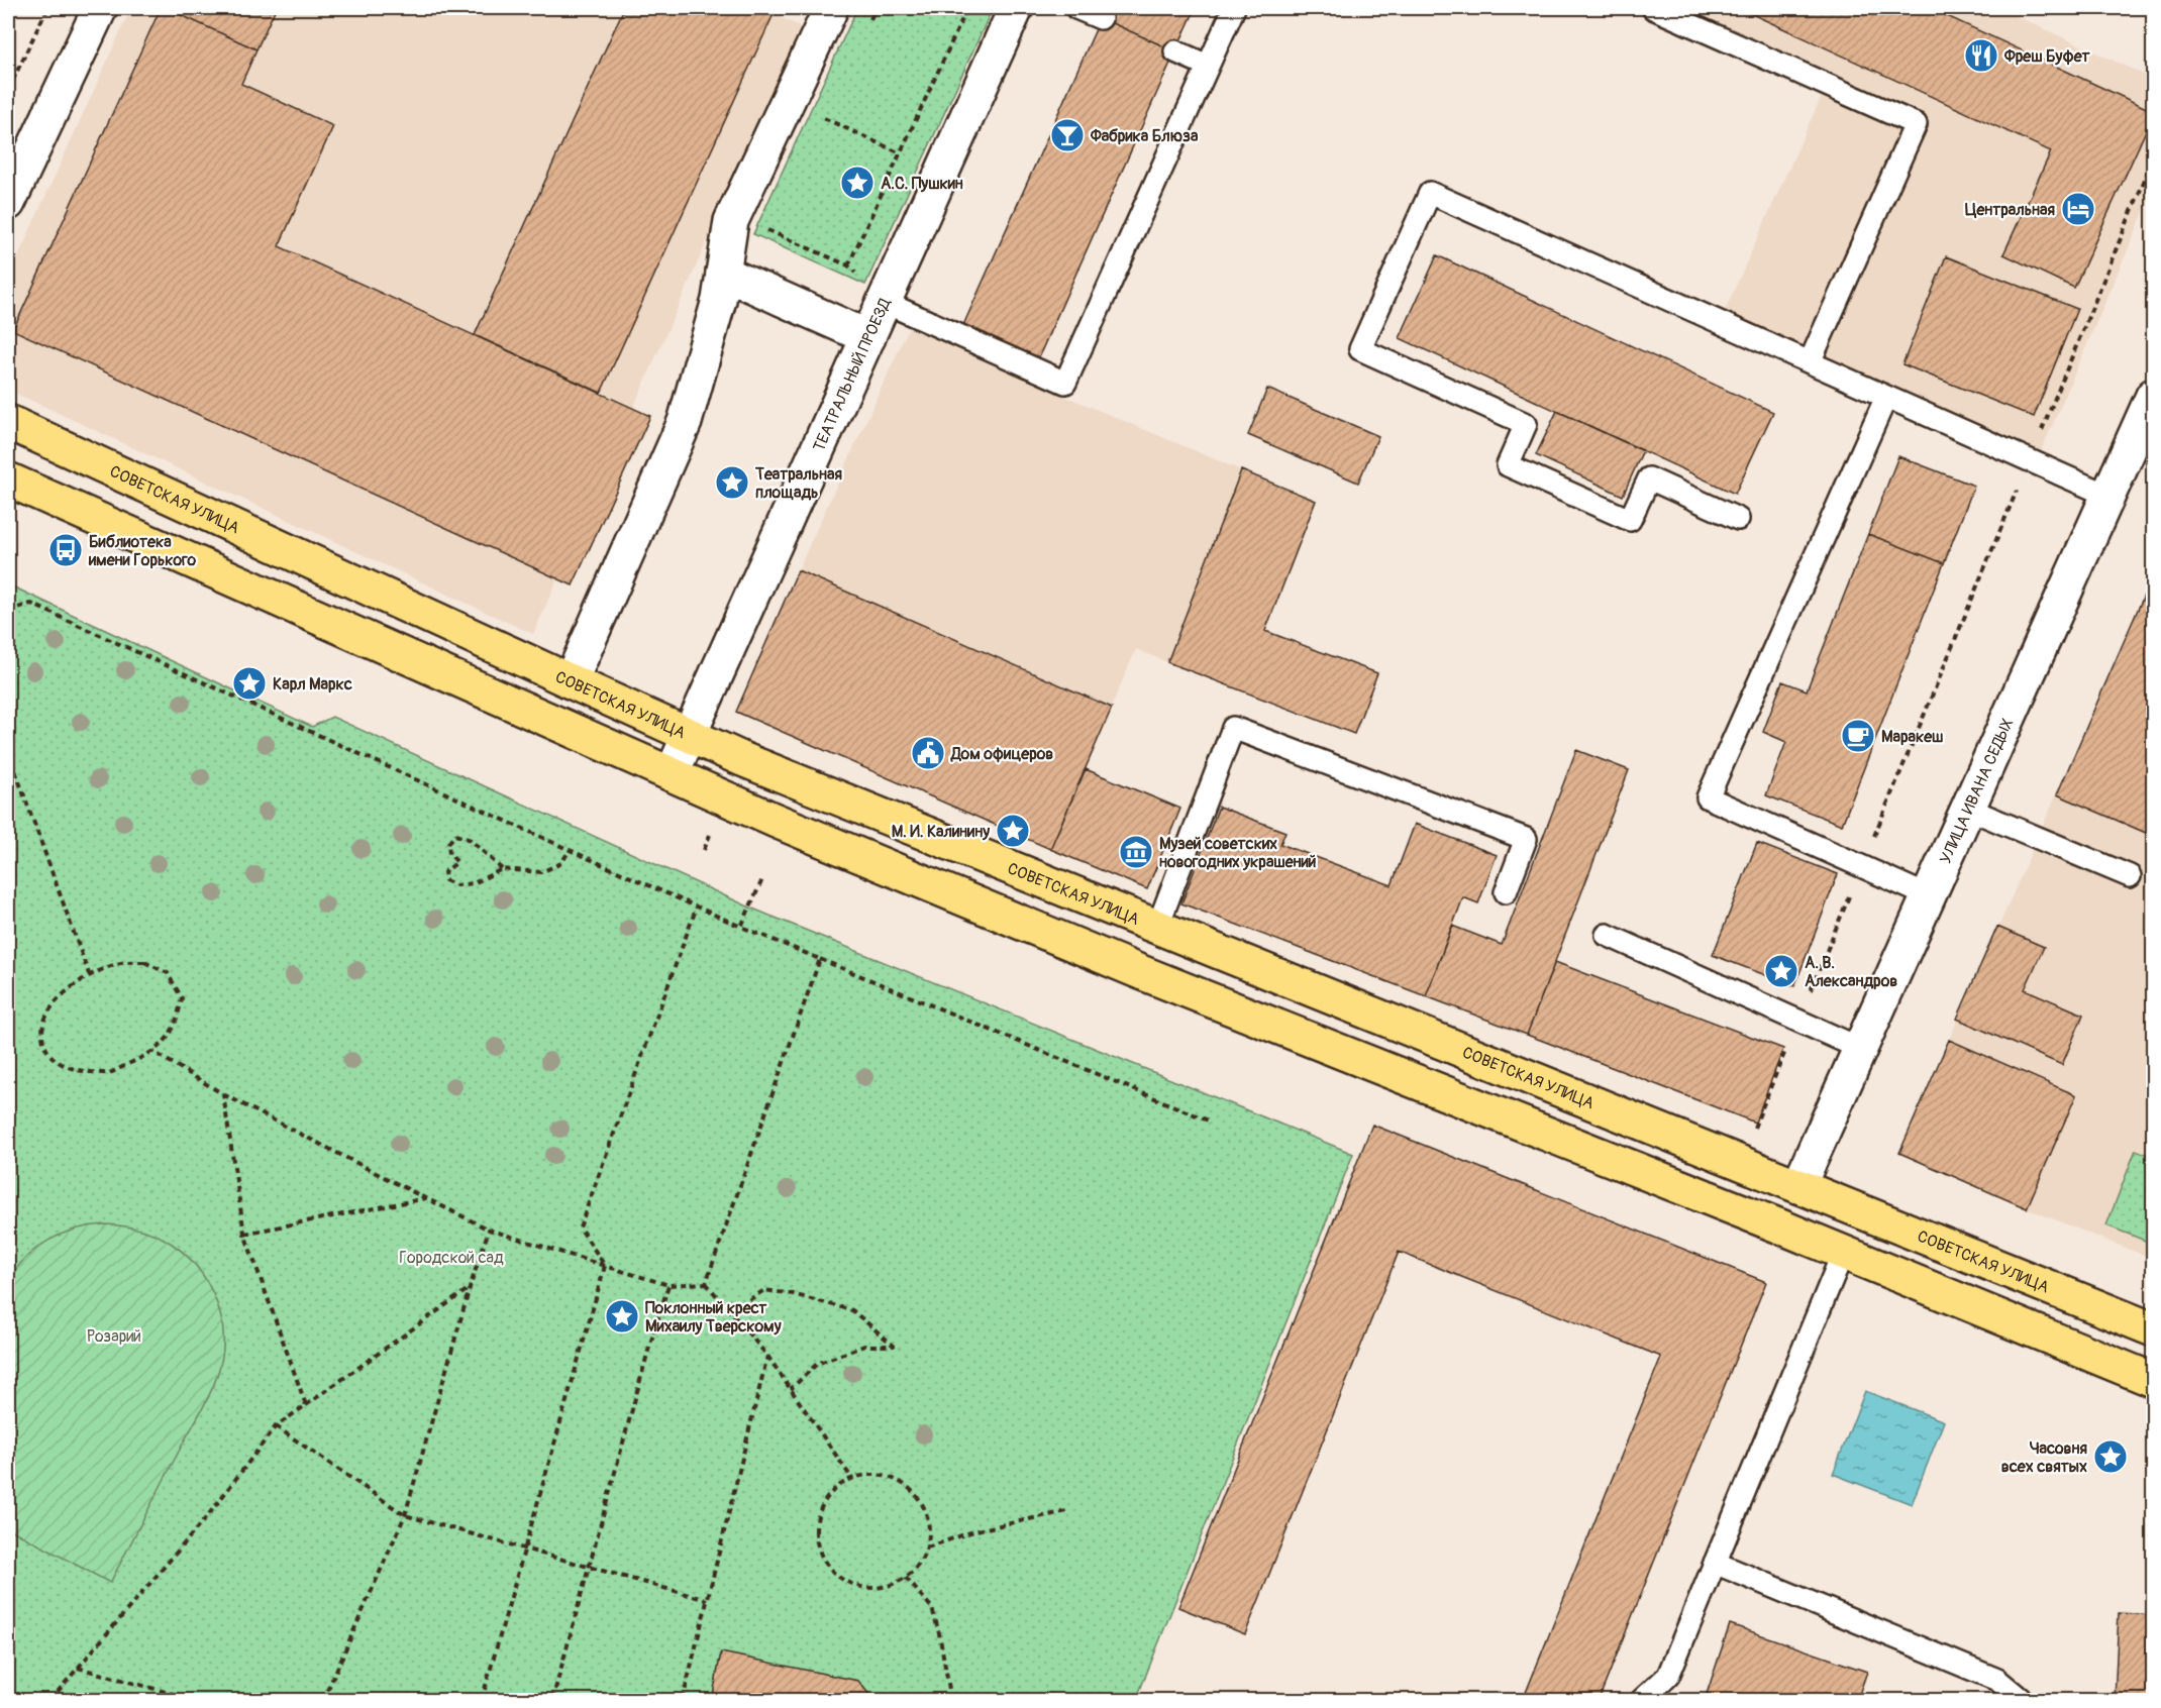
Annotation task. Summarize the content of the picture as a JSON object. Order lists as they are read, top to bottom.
{
  "streets": {
    "main road": ["СОВЕТСКАЯ УЛИЦА"],
    "street": ["ТЕАТРАЛЬНЫЙ ПРОЕЗД", "УЛИЦА ИВАНА СЕДЫХ"]
  },
  "crossings": [
    ["ТЕАТРАЛЬНЫЙ ПРОЕЗД", "СОВЕТСКАЯ УЛИЦА"],
    ["СОВЕТСКАЯ УЛИЦА", "УЛИЦА ИВАНА СЕДЫХ"]
  ],
  "parks": ["Городской сад", "Розарий"],
  "places": {
    "restaurant": ["Фреш Буфет"],
    "bar": ["Фабрика Блюза"],
    "place": [
      "А.С. Пушкин",
      "Театральная площадь",
      "Карл Маркс",
      "М. И. Калинину",
      "А. В. Александров",
      "Поклонный крест Михаилу Тверскому",
      "Часовня всех святых"
    ],
    "hotel": ["Центральная"],
    "bus stop": ["Библиотека имени Горького"],
    "cafe": ["Маракеш"],
    "public building": ["Дом офицеров"],
    "museum": ["Музей советских новогодних украшений"]
  }
}
